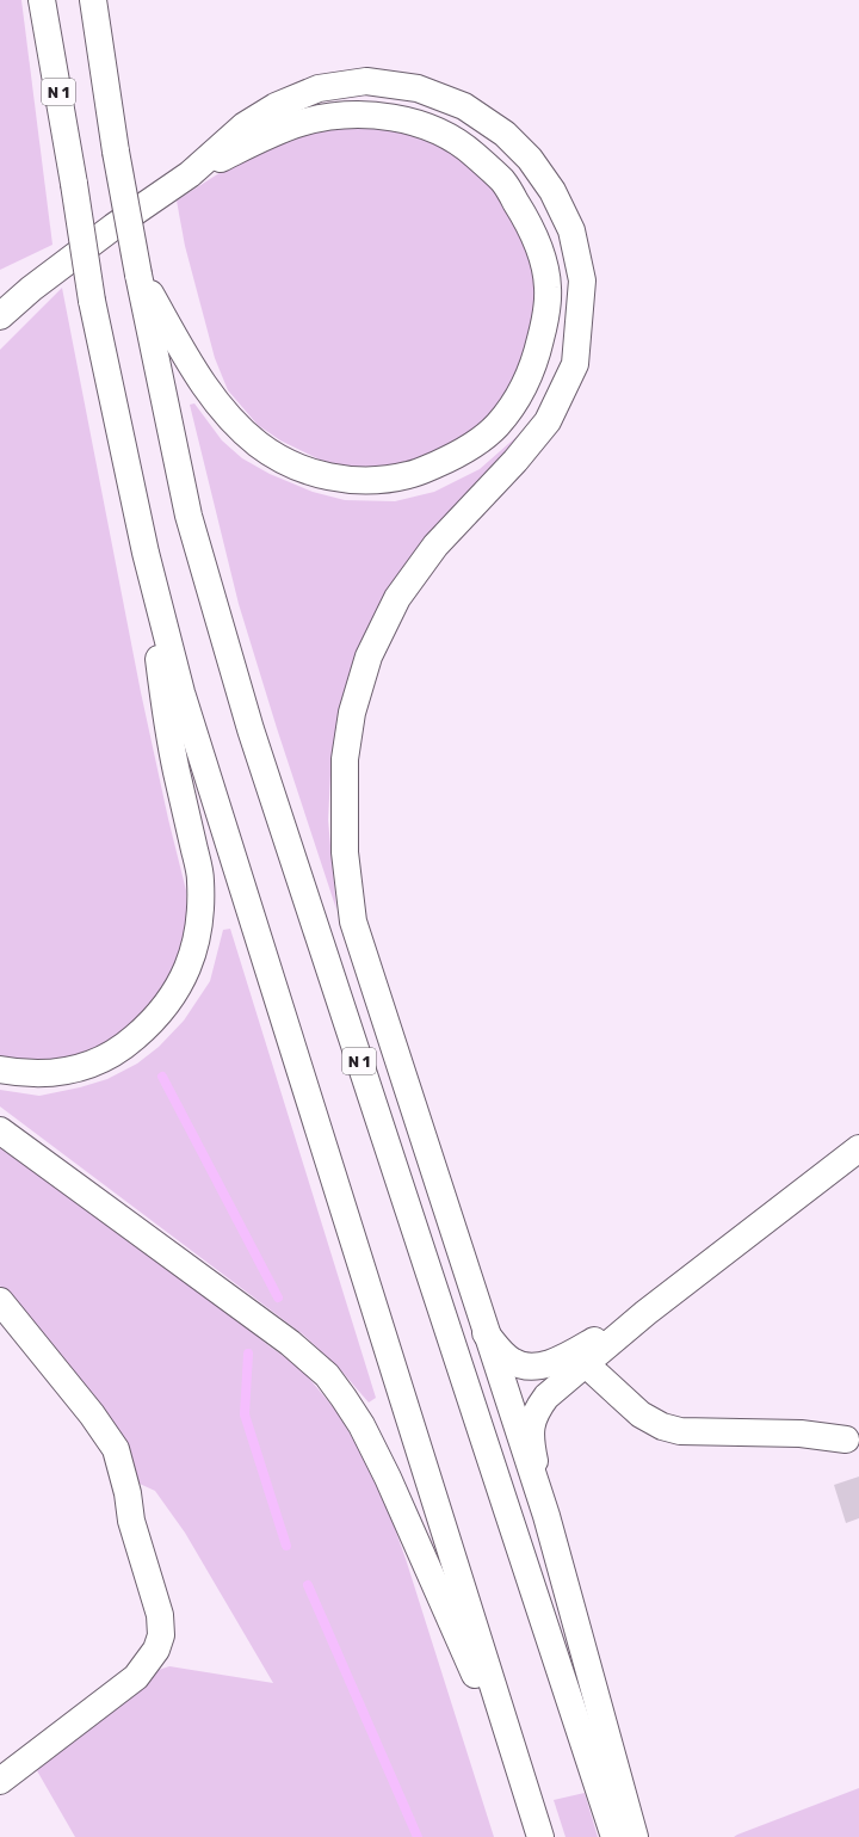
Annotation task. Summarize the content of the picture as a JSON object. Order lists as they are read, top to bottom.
{
  "streets": {
    "main road": ["N 1"]
  }
}
